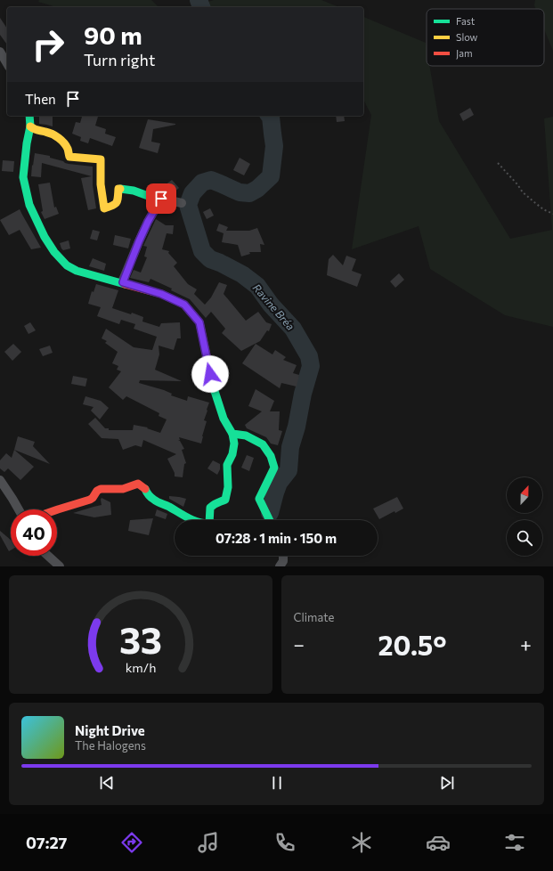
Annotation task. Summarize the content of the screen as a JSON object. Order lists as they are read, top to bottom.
{
  "water": ["Ravine Bréa"],
  "legend": ["Fast", "Slow", "Jam"],
  "north": "top",
  "page": {
    "turn": ["90 m", "Turn right"],
    "then": "Then",
    "limit": "40",
    "trip": "07:28 · 1 min · 150 m",
    "tile": "Climate",
    "heat": ["−", "20.5°", "+"],
    "song": ["Night Drive", "The Halogens"],
    "tabs": "07:27",
    "gauge": ["33", "km/h"]
  }
}
